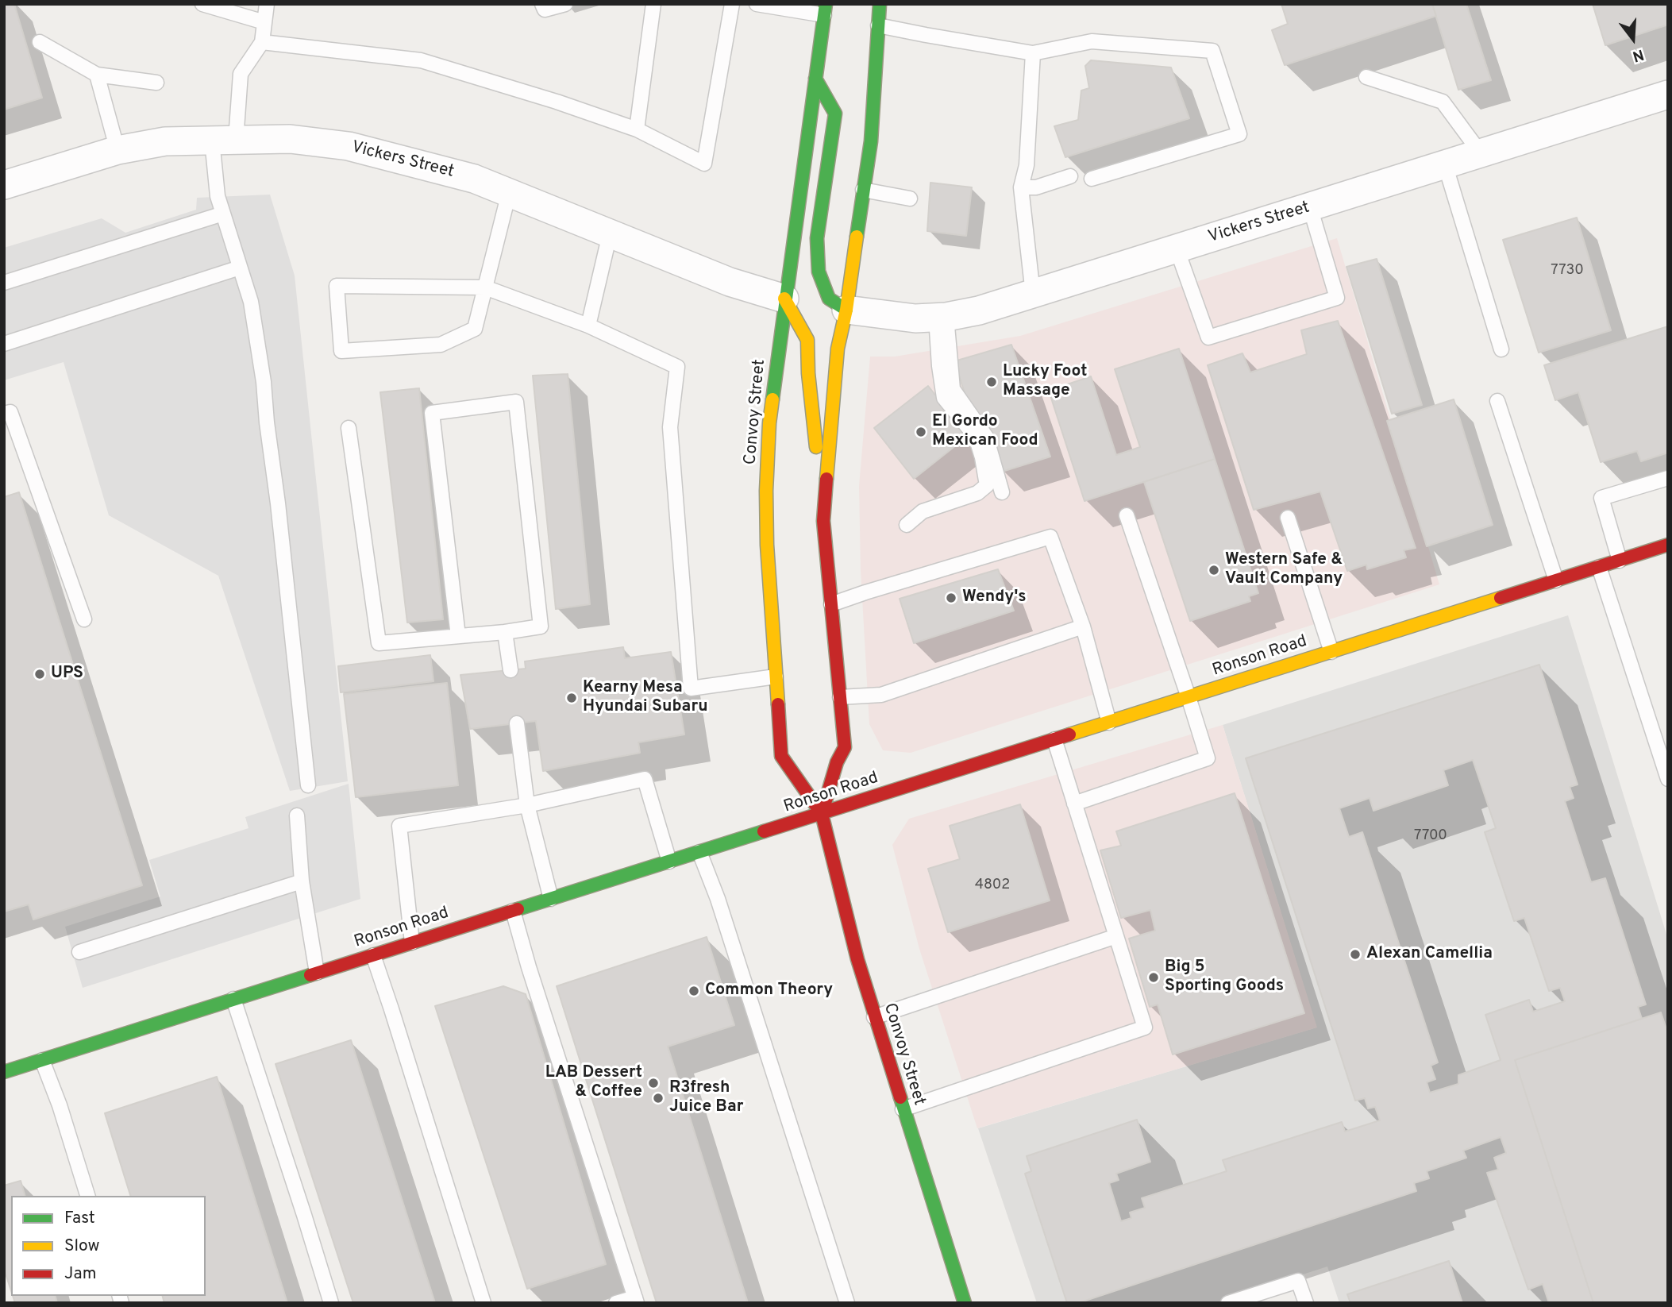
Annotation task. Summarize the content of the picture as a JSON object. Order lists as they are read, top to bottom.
{
  "streets": {
    "main road": ["Convoy Street", "Ronson Road"],
    "street": ["Vickers Street"]
  },
  "crossings": [
    ["Vickers Street", "Convoy Street"],
    ["Convoy Street", "Ronson Road"]
  ],
  "places": [
    "Lucky Foot Massage",
    "El Gordo Mexican Food",
    "Western Safe & Vault Company",
    "Wendy's",
    "UPS",
    "Kearny Mesa Hyundai Subaru",
    "Alexan Camellia",
    "Big 5 Sporting Goods",
    "Common Theory",
    "LAB Dessert & Coffee",
    "R3fresh Juice Bar"
  ],
  "house_numbers": ["7730", "7700", "4802"],
  "legend": ["Fast", "Slow", "Jam"],
  "north": "bottom"
}
